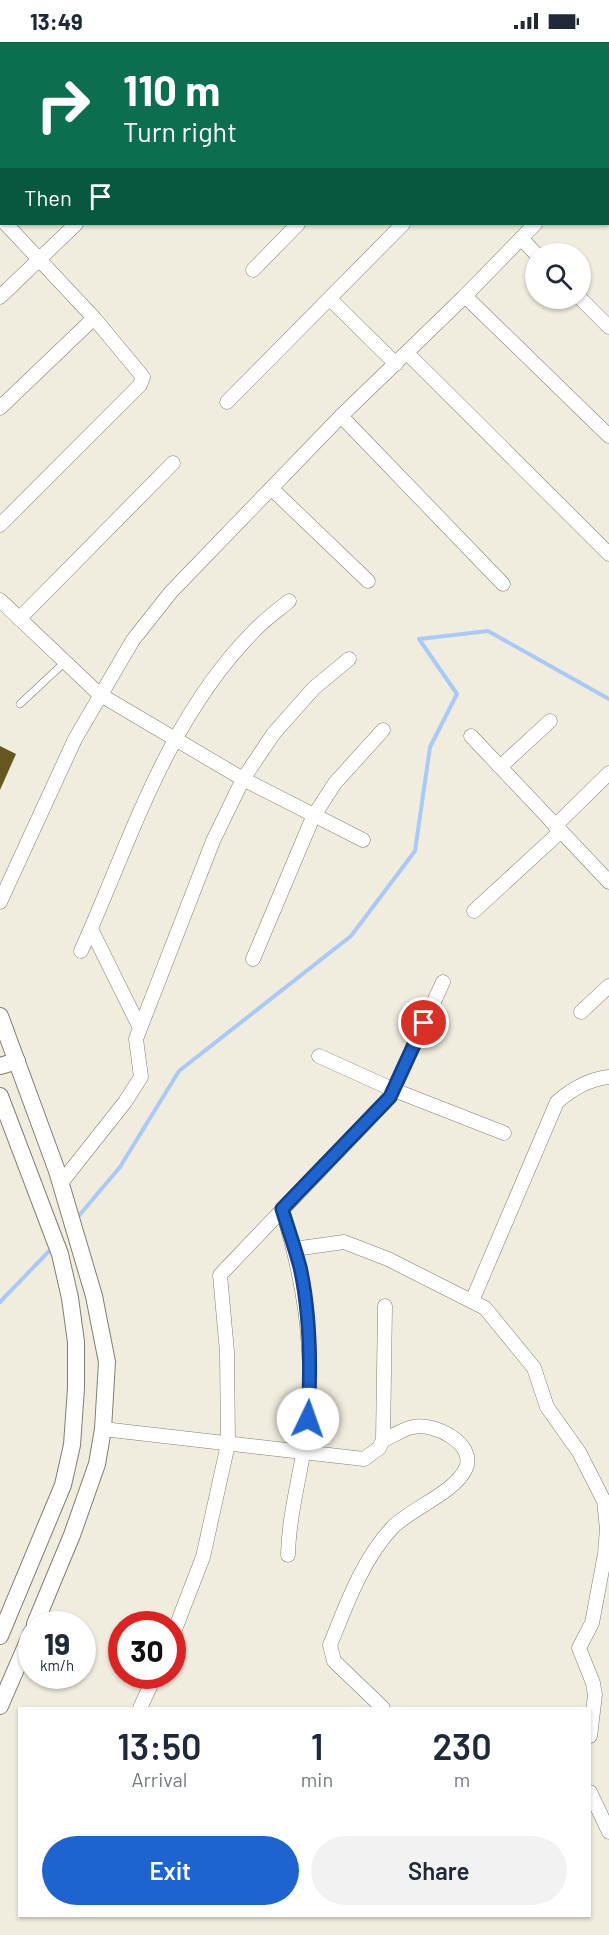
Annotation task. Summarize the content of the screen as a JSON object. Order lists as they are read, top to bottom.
{
  "page": {
    "status": "13:49",
    "turn": ["110 m", "Turn right"],
    "then": "Then",
    "speed": "19 km/h",
    "limit": "30",
    "eta": [
      "13:50",
      "Arrival",
      "1",
      "min",
      "230",
      "m"
    ],
    "buttons": ["Exit", "Share"]
  }
}
